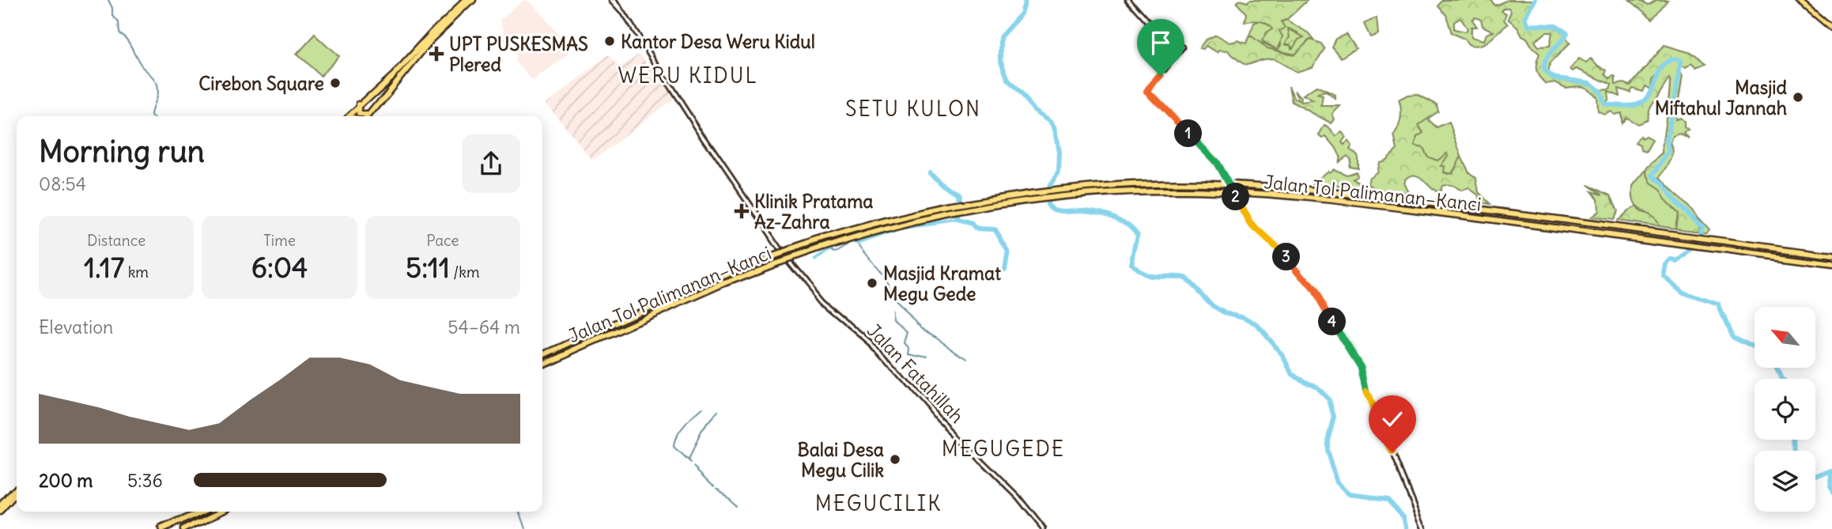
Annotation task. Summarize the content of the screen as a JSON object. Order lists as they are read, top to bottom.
{
  "streets": {
    "highway": ["Jalan Tol Palimanan–Kanci"],
    "street": ["Jalan Fatahillah"]
  },
  "districts": [
    "WERU KIDUL",
    "SETU KULON",
    "MEGUGEDE",
    "MEGUCILIK"
  ],
  "places": {
    "other": [
      "Kantor Desa Weru Kidul",
      "Cirebon Square",
      "Masjid Miftahul Jannah",
      "Masjid Kramat Megu Gede",
      "Balai Desa Megu Cilik"
    ],
    "health": ["UPT PUSKESMAS Plered", "Klinik Pratama Az-Zahra"]
  },
  "north": "top left",
  "page": {
    "heading": ["Morning run", "08:54"],
    "pins": [
      "1",
      "2",
      "3",
      "4"
    ],
    "stats": [
      ["Distance", "1.17 km"],
      ["Time", "6:04"],
      ["Pace", "5:11 /km"]
    ],
    "chart": ["Elevation", "54–64 m"],
    "list": [
      {
        "name": "200 m",
        "note": "5:36"
      }
    ]
  }
}
